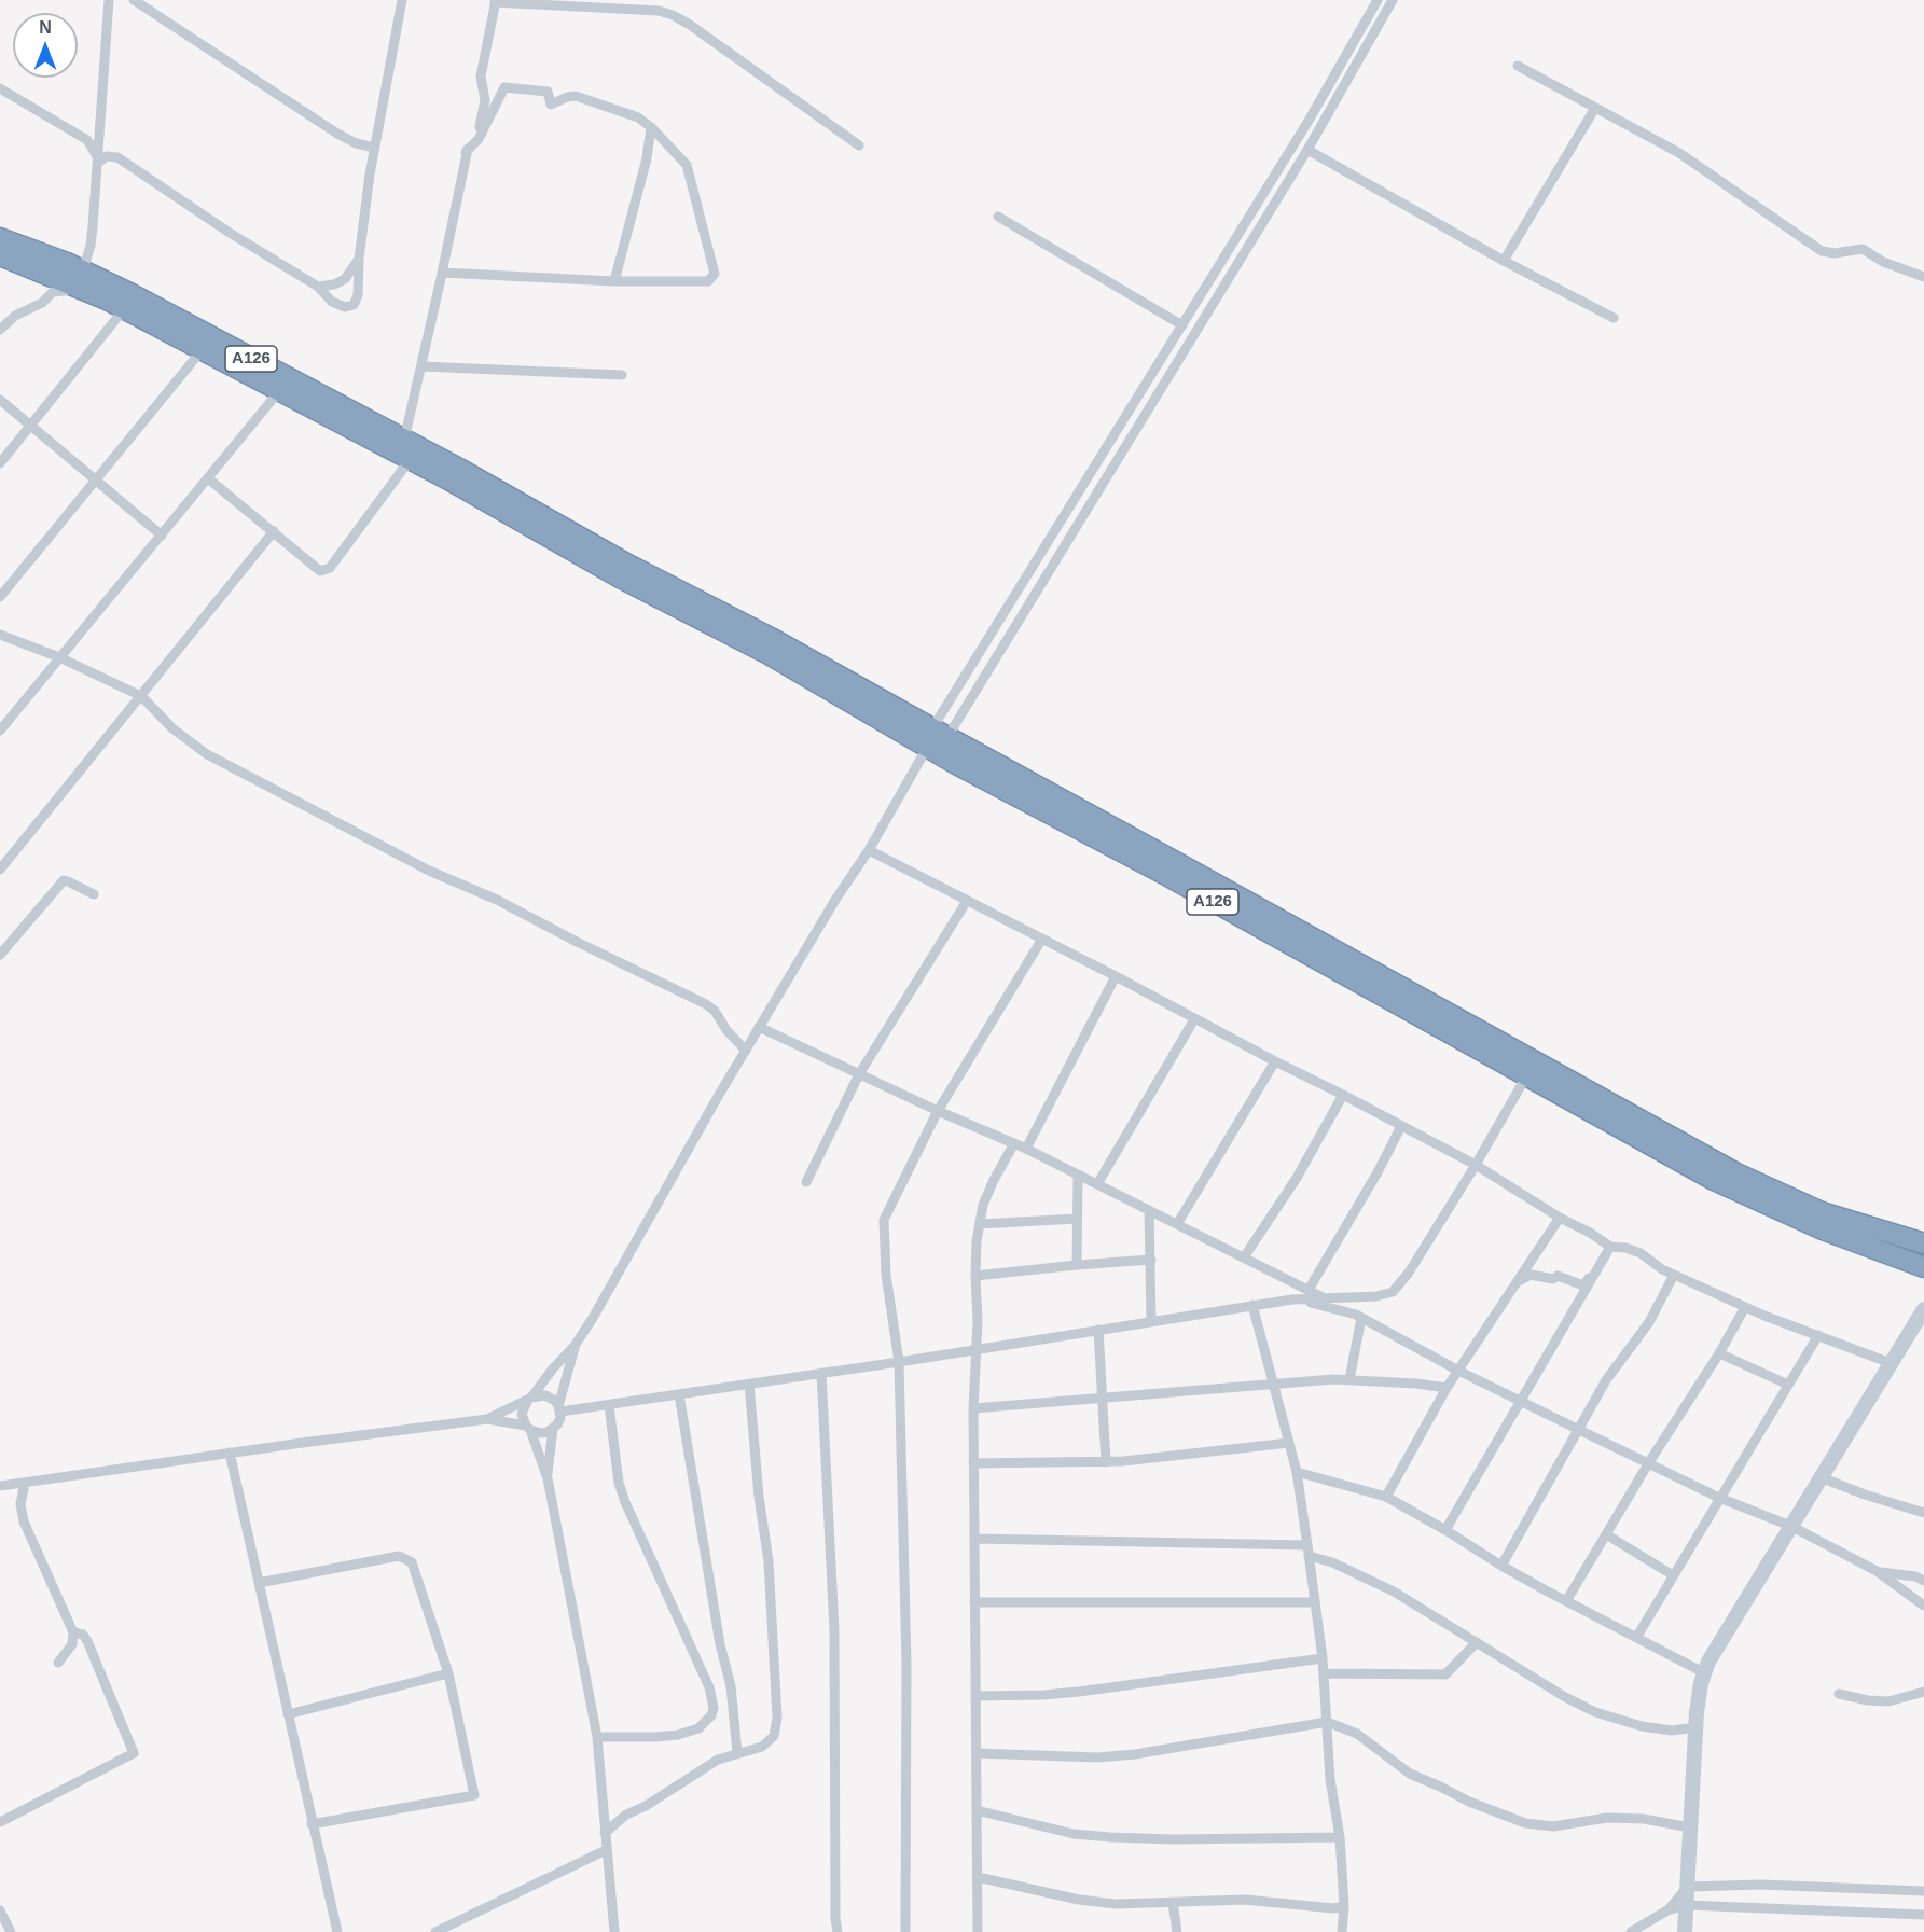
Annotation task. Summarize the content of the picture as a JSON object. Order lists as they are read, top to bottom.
{
  "streets": {
    "highway": ["A126"]
  },
  "north": "top"
}
